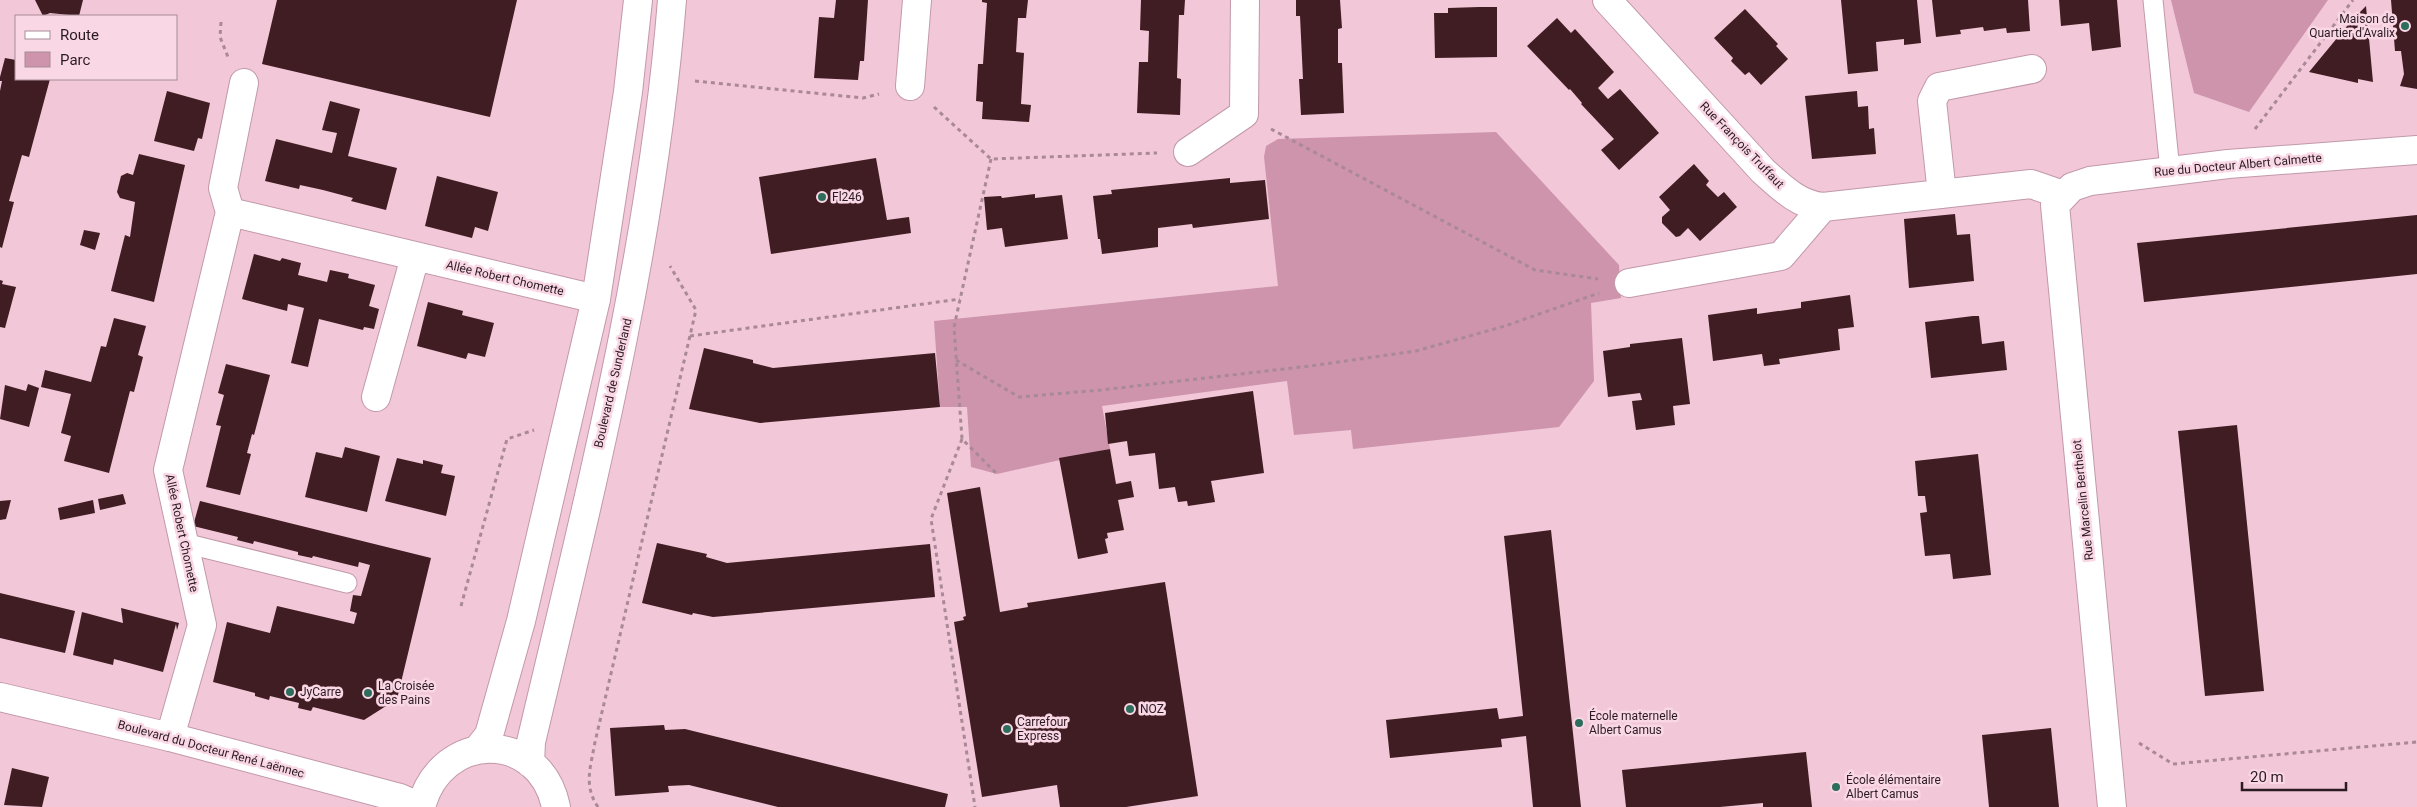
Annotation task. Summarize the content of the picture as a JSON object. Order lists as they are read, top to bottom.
{
  "streets": {
    "street": [
      "Rue François Truffaut",
      "Rue du Docteur Albert Calmette",
      "Allée Robert Chomette",
      "Boulevard de Sunderland",
      "Rue Marcelin Berthelot",
      "Boulevard du Docteur René Laënnec"
    ]
  },
  "crossings": [
    ["Rue François Truffaut", "Rue du Docteur Albert Calmette"],
    ["Rue François Truffaut", "Rue Marcelin Berthelot"],
    ["Rue du Docteur Albert Calmette", "Rue Marcelin Berthelot"],
    ["Allée Robert Chomette", "Boulevard du Docteur René Laënnec"]
  ],
  "places": [
    "Maison de Quartier d'Avalix",
    "Fl246",
    "JyCarre",
    "La Croisée des Pains",
    "NOZ",
    "École maternelle Albert Camus",
    "Carrefour Express",
    "École élémentaire Albert Camus"
  ],
  "legend": ["Route", "Parc"],
  "scale_bar": "20 m"
}
